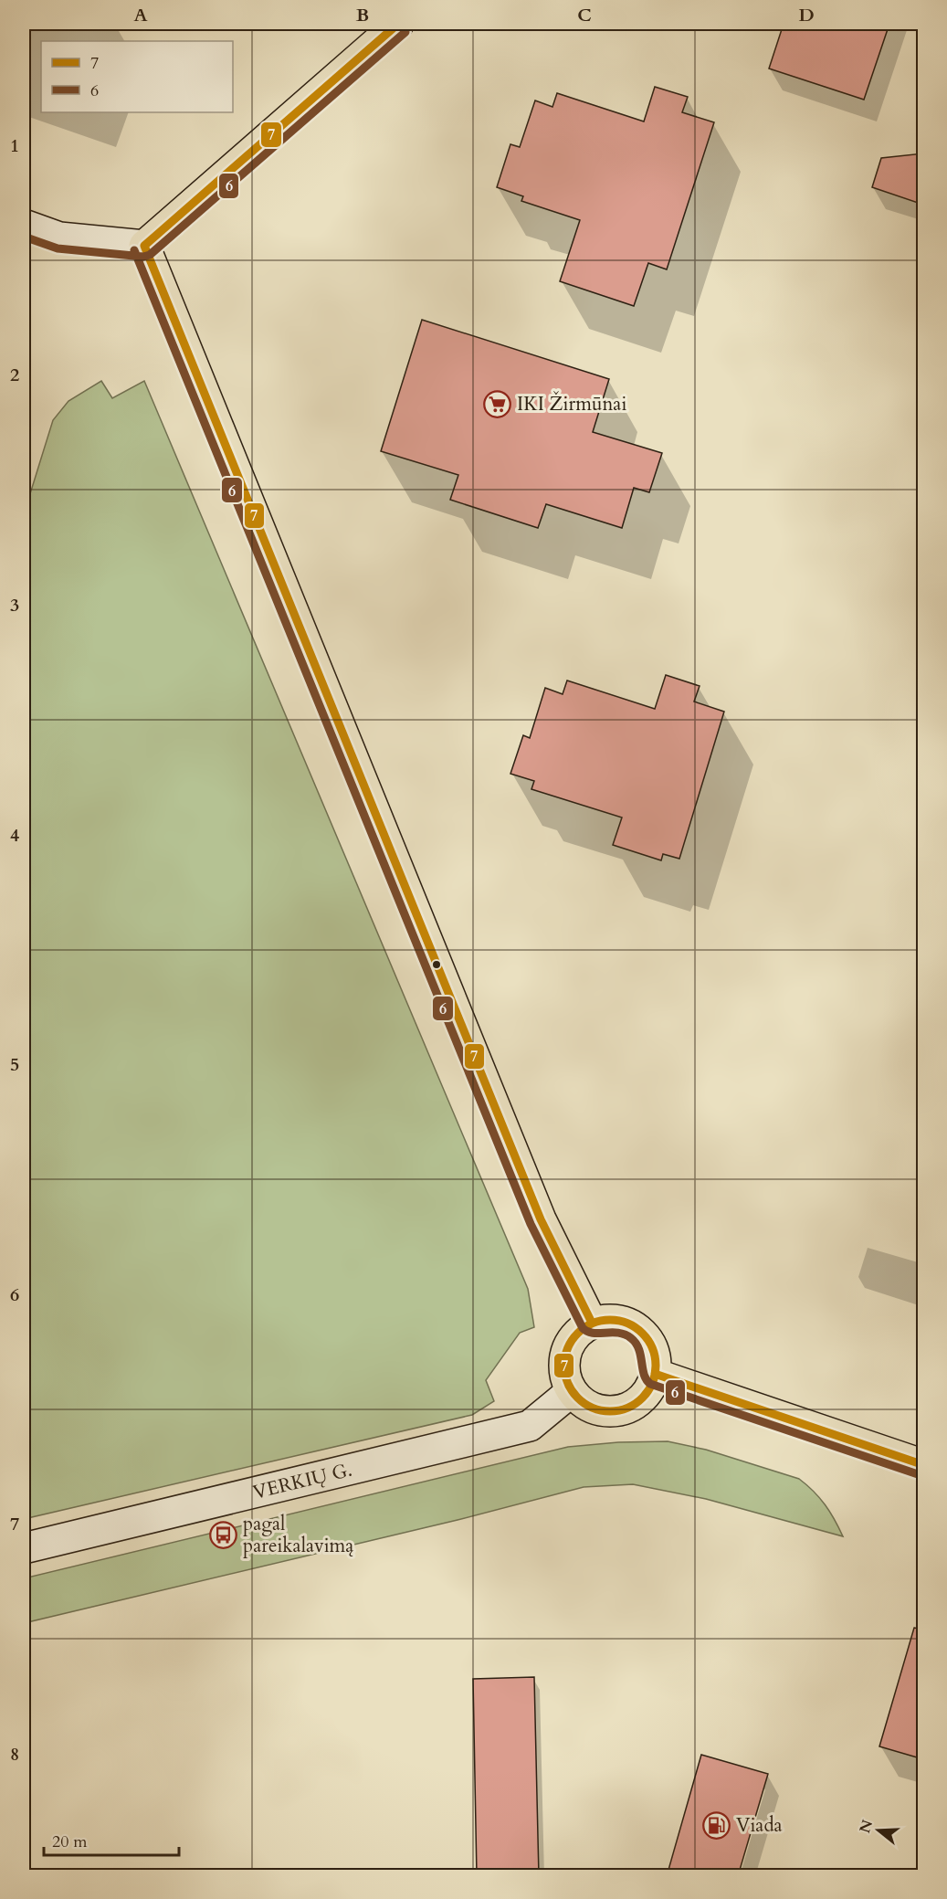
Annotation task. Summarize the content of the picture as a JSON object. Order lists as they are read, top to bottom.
{
  "streets": {
    "main road": ["VERKIŲ G."]
  },
  "places": {
    "supermarket": ["IKI Žirmūnai"],
    "bus stop": ["pagal pareikalavimą"],
    "fuel station": ["Viada"]
  },
  "lines": ["transit line 7", "transit line 6"],
  "legend": ["7", "6"],
  "scale_bar": "20 m",
  "north": "left",
  "grid": {
    "columns": [
      "A",
      "B",
      "C",
      "D"
    ],
    "rows": [
      "1",
      "2",
      "3",
      "4",
      "5",
      "6",
      "7",
      "8"
    ]
  }
}
